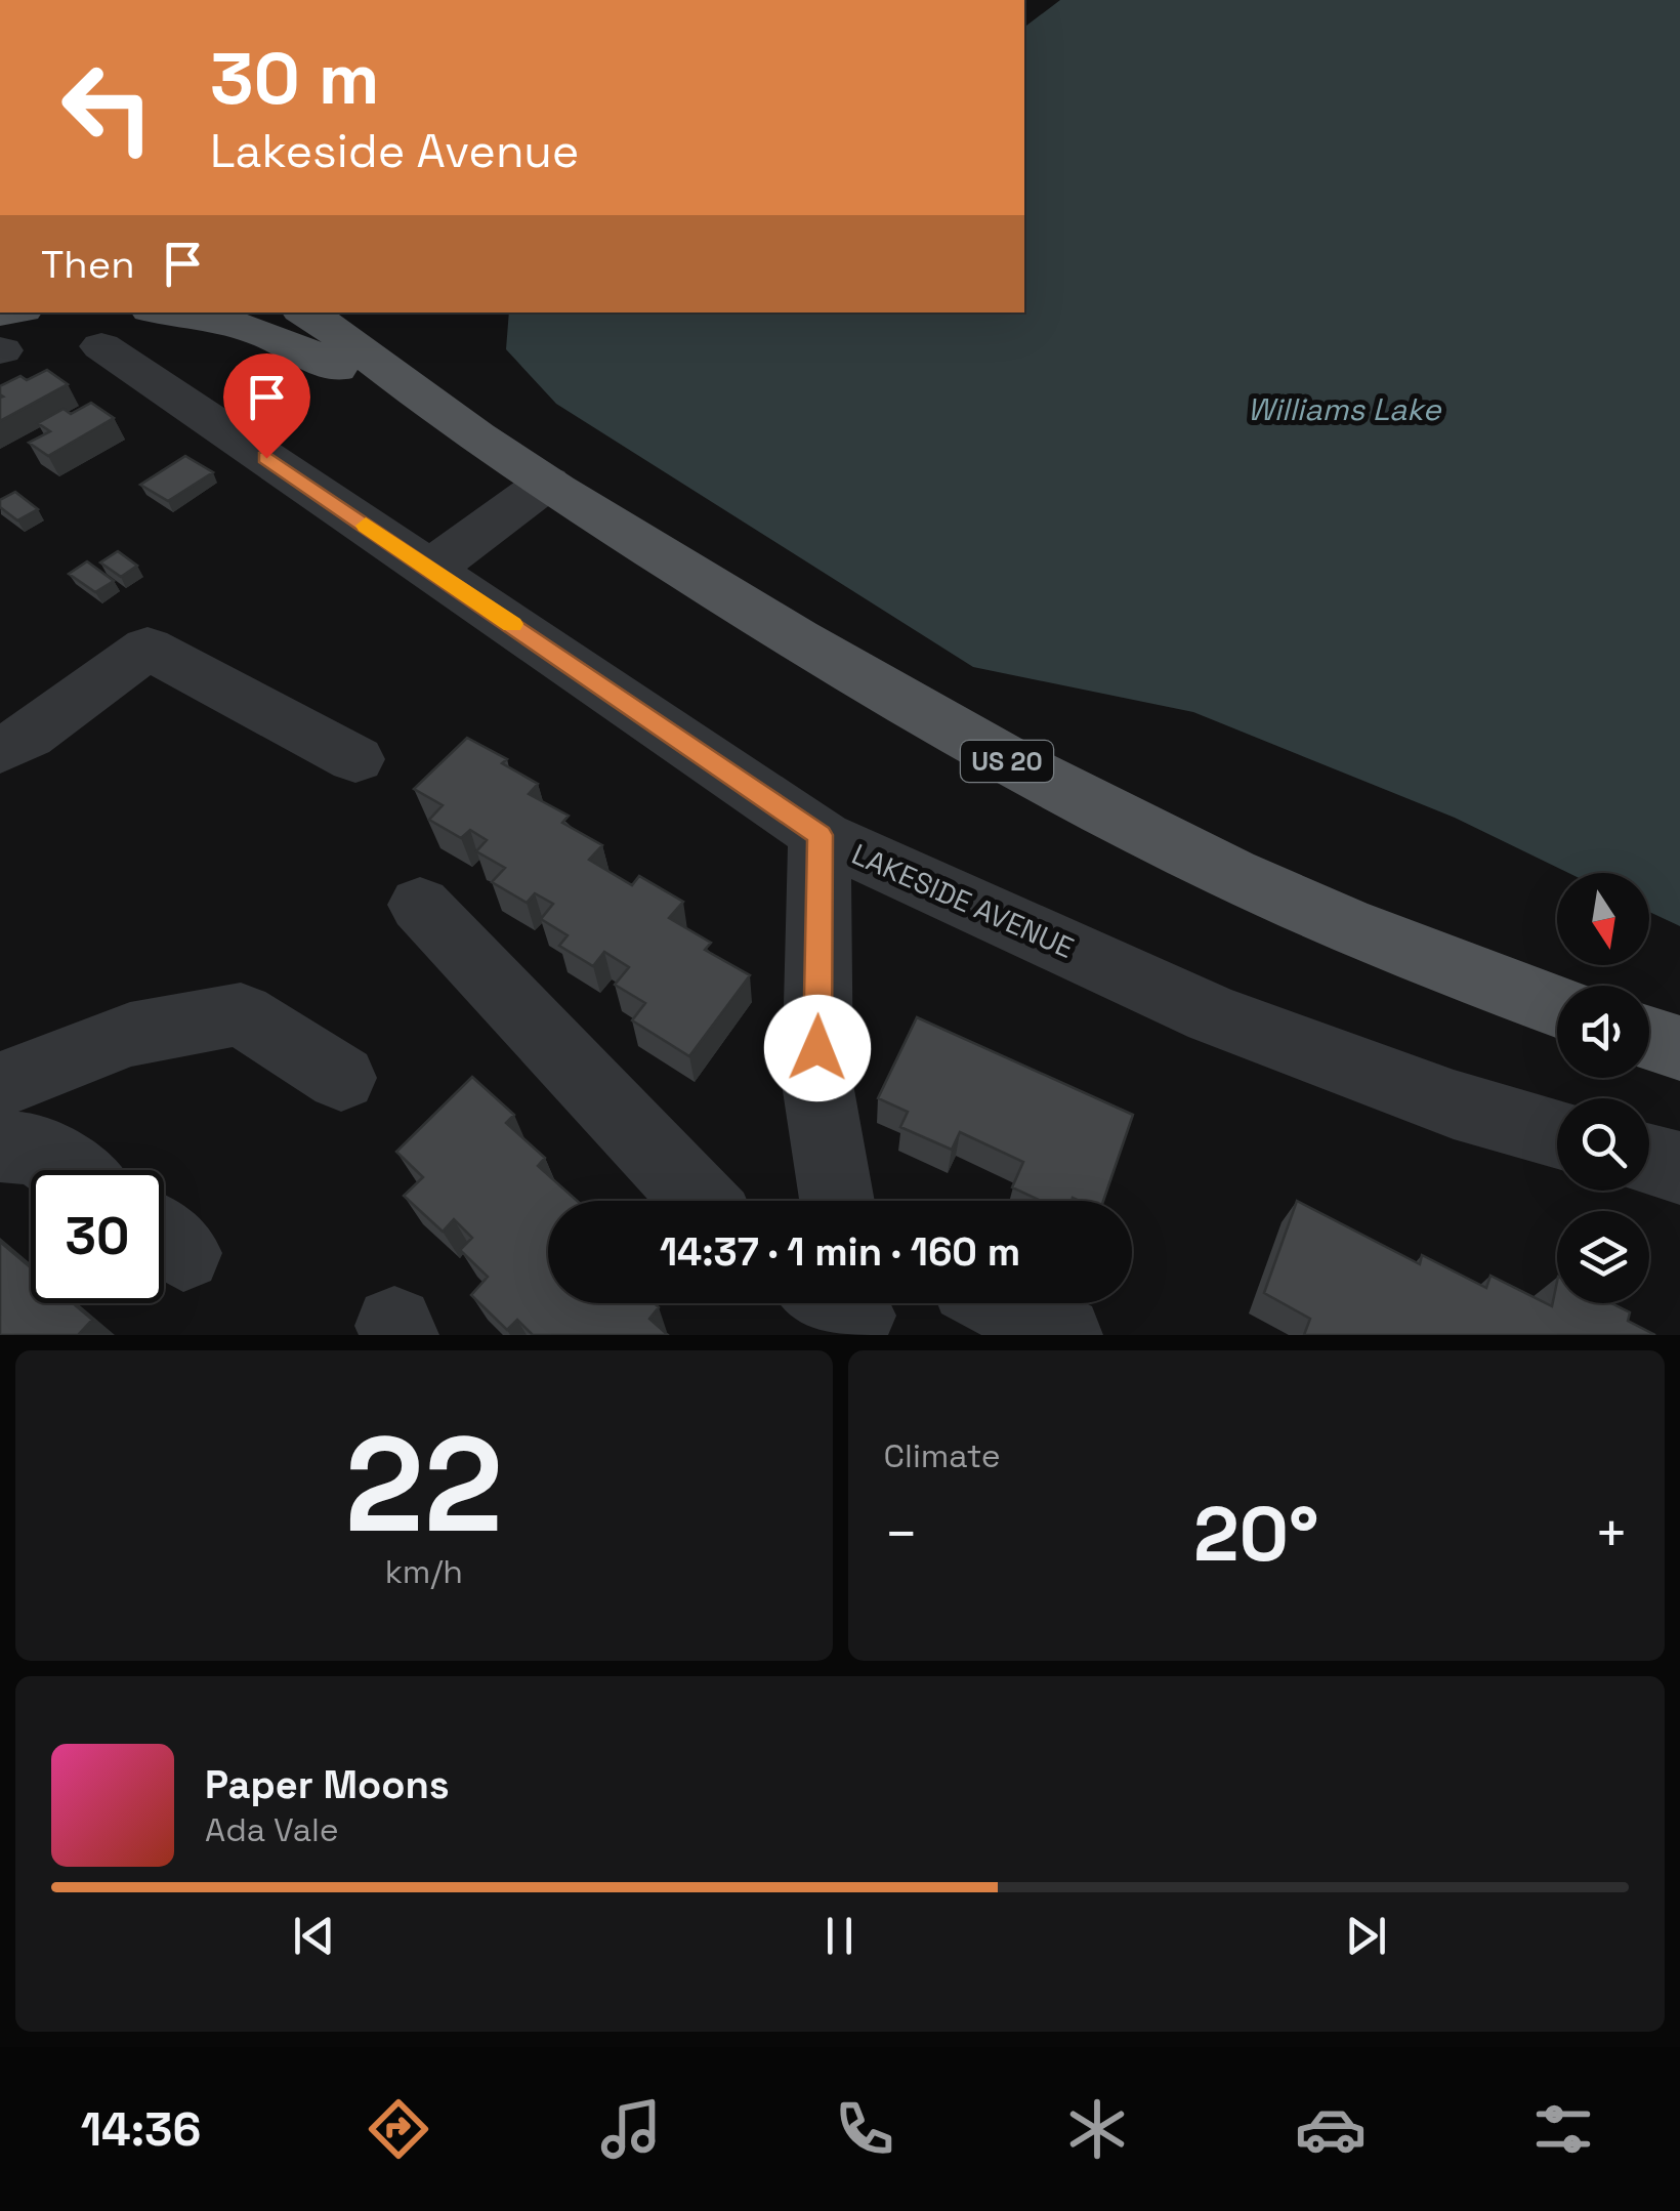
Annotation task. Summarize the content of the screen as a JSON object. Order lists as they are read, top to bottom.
{
  "streets": {
    "main road": ["US 20"],
    "street": ["LAKESIDE AVENUE"]
  },
  "water": ["Williams Lake"],
  "north": "bottom",
  "page": {
    "turn": ["30 m", "Lakeside Avenue"],
    "then": "Then",
    "limit": "30",
    "trip": "14:37 · 1 min · 160 m",
    "tile": [
      ["22", "km/h"],
      "Climate"
    ],
    "heat": ["−", "20°", "+"],
    "song": ["Paper Moons", "Ada Vale"],
    "tabs": "14:36"
  }
}
